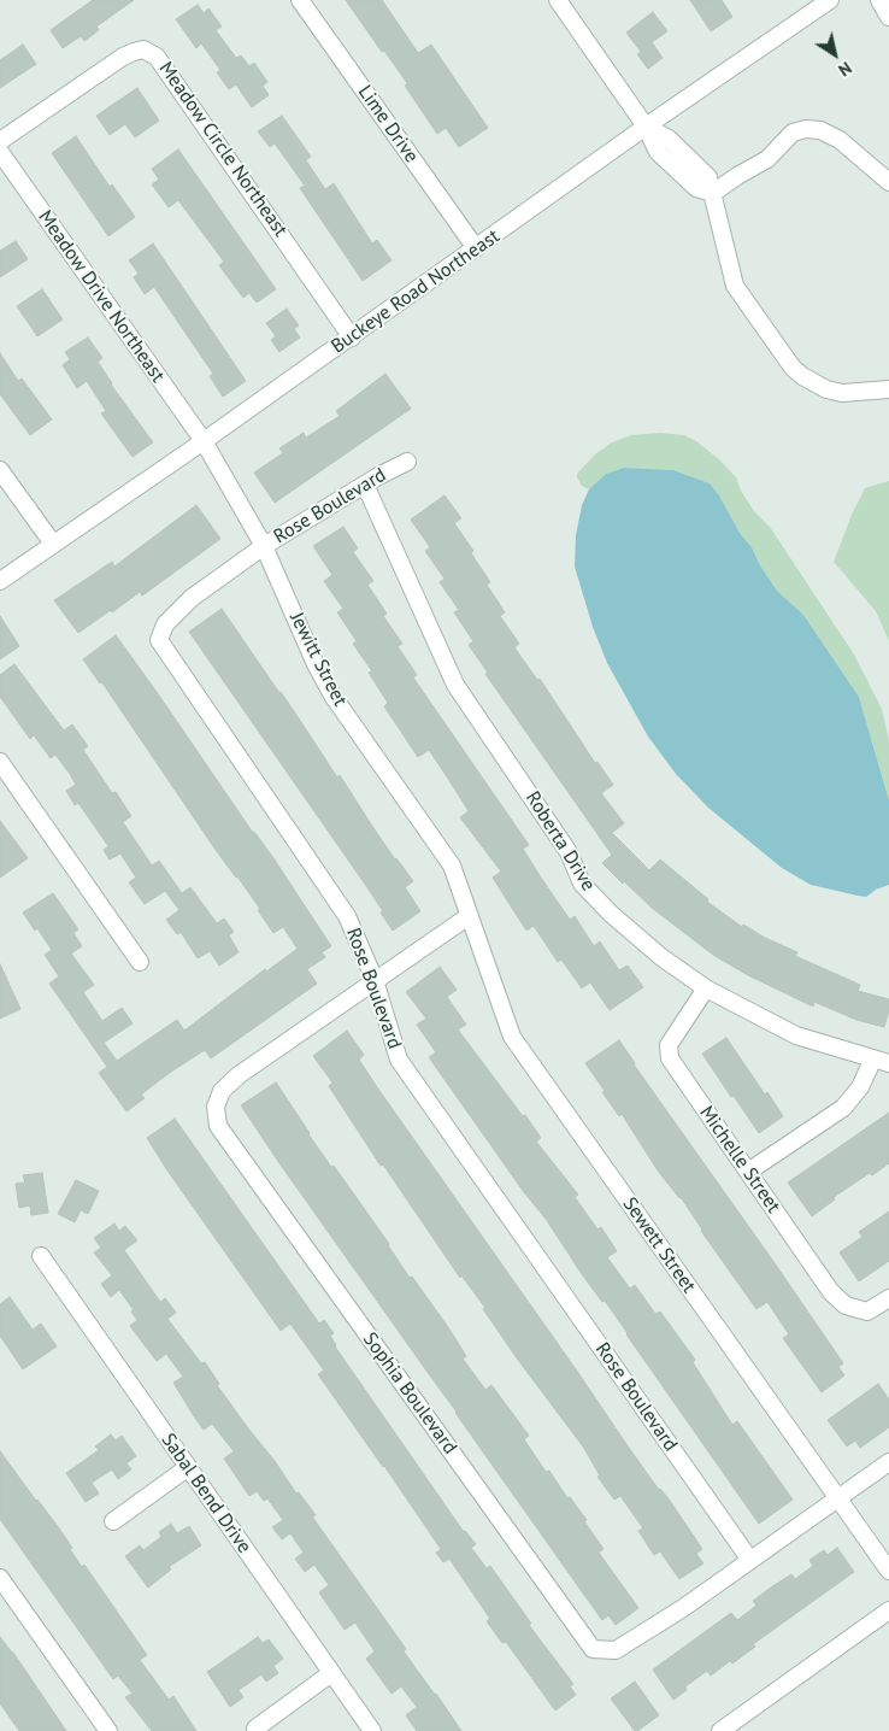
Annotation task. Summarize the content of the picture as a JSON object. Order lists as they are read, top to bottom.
{
  "streets": {
    "street": [
      "Lime Drive",
      "Meadow Circle Northeast",
      "Buckeye Road Northeast",
      "Meadow Drive Northeast",
      "Rose Boulevard",
      "Jewitt Street",
      "Roberta Drive",
      "Michelle Street",
      "Sewett Street",
      "Sophia Boulevard",
      "Sabal Bend Drive"
    ]
  },
  "crossings": [
    ["Lime Drive", "Buckeye Road Northeast"],
    ["Meadow Circle Northeast", "Buckeye Road Northeast"],
    ["Buckeye Road Northeast", "Meadow Drive Northeast"],
    ["Buckeye Road Northeast", "Jewitt Street"],
    ["Meadow Drive Northeast", "Jewitt Street"],
    ["Rose Boulevard", "Jewitt Street"],
    ["Rose Boulevard", "Roberta Drive"],
    ["Rose Boulevard", "Sophia Boulevard"],
    ["Jewitt Street", "Sewett Street"],
    ["Jewitt Street", "Sophia Boulevard"],
    ["Roberta Drive", "Michelle Street"],
    ["Sewett Street", "Sophia Boulevard"]
  ],
  "north": "bottom right"
}
